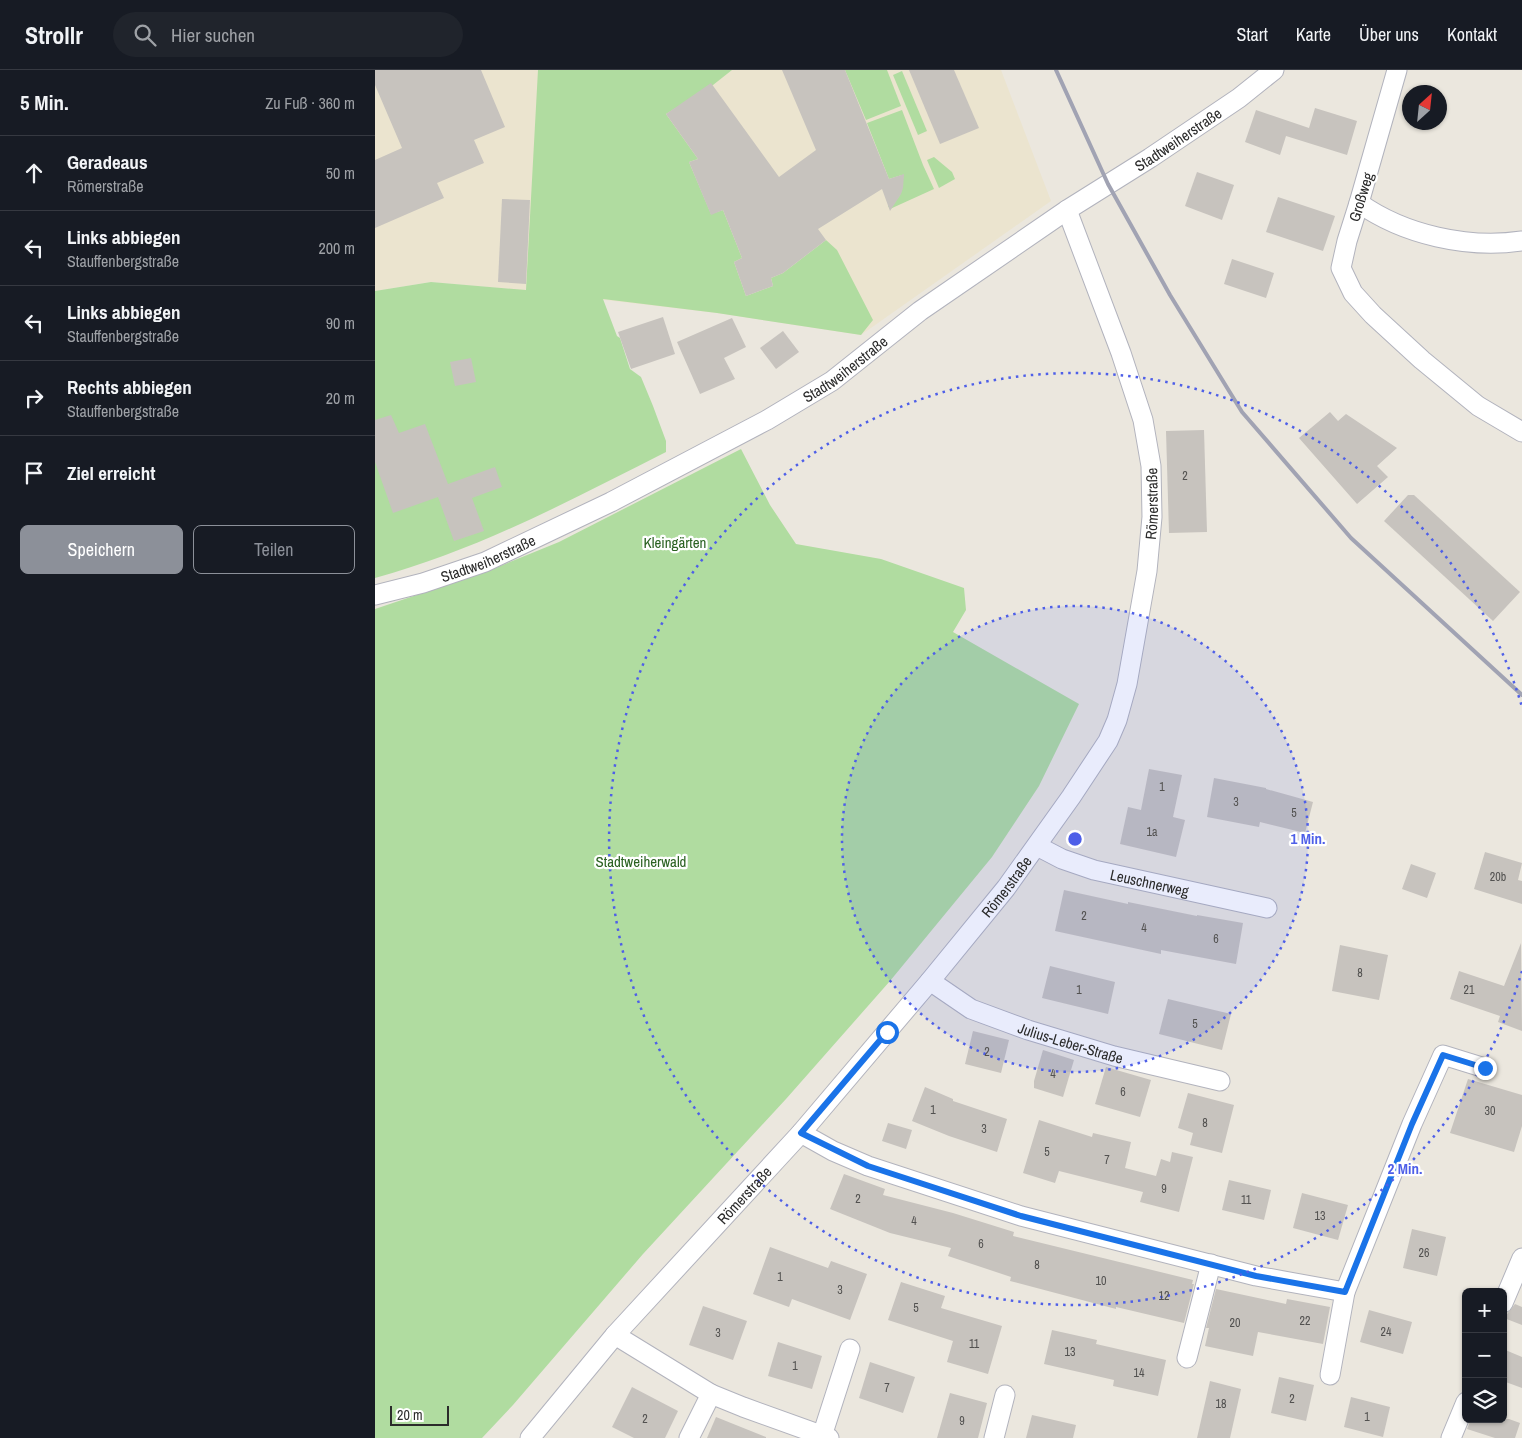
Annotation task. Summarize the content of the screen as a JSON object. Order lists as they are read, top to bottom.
{
  "streets": {
    "street": [
      "Stadtweiherstraße",
      "Großweg",
      "Römerstraße",
      "Leuschnerweg",
      "Julius-Leber-Straße"
    ]
  },
  "crossings": [
    ["Stadtweiherstraße", "Römerstraße"],
    ["Römerstraße", "Leuschnerweg"],
    ["Römerstraße", "Julius-Leber-Straße"]
  ],
  "parks": ["Kleingärten", "Stadtweiherwald"],
  "house_numbers": [
    "2",
    "1",
    "3",
    "5",
    "1a",
    "20b",
    "2",
    "4",
    "6",
    "8",
    "1",
    "21",
    "5",
    "2",
    "4",
    "6",
    "1",
    "30",
    "8",
    "3",
    "5",
    "7",
    "9",
    "2",
    "11",
    "13",
    "4",
    "6",
    "26",
    "8",
    "1",
    "10",
    "3",
    "12",
    "5",
    "22",
    "20",
    "24",
    "3",
    "11",
    "13",
    "1",
    "14",
    "7",
    "2",
    "18",
    "1",
    "2",
    "9"
  ],
  "scale_bar": "20 m",
  "north": "top right",
  "page": {
    "header": "Strollr",
    "search": "Hier suchen",
    "nav": [
      "Start",
      "Karte",
      "Über uns",
      "Kontakt"
    ],
    "heading": ["5 Min.", "Zu Fuß · 360 m"],
    "list": [
      ["Geradeaus", "Römerstraße", "50 m"],
      ["Links abbiegen", "Stauffenbergstraße", "200 m"],
      ["Links abbiegen", "Stauffenbergstraße", "90 m"],
      ["Rechts abbiegen", "Stauffenbergstraße", "20 m"],
      "Ziel erreicht"
    ],
    "buttons": ["Speichern", "Teilen"],
    "map_buttons": ["+", "−"],
    "scale": "20 m"
  },
  "rings": ["1 Min.", "2 Min."]
}
